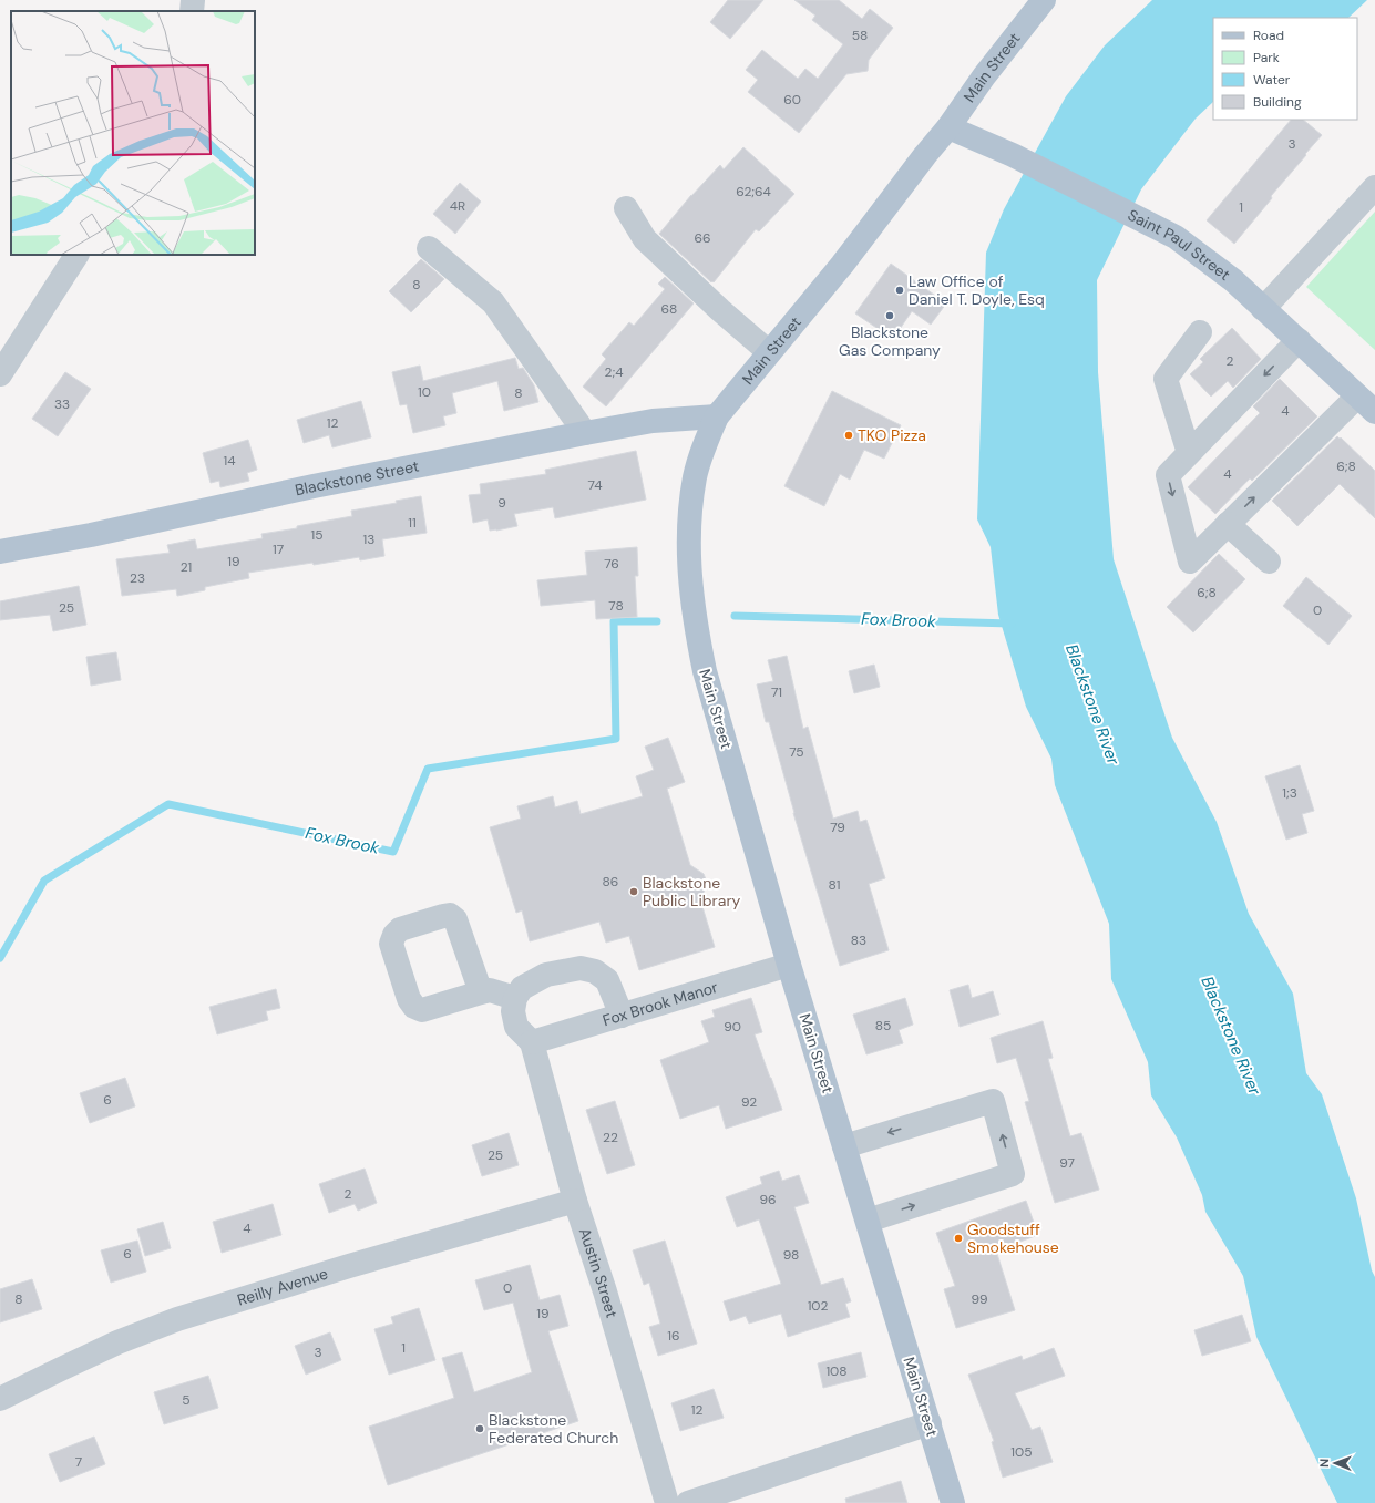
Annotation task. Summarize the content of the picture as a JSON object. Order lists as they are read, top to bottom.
{
  "streets": {
    "main road": ["Main Street", "Saint Paul Street", "Blackstone Street"],
    "street": ["Fox Brook Manor", "Austin Street", "Reilly Avenue"]
  },
  "crossings": [
    ["Main Street", "Saint Paul Street"],
    ["Main Street", "Blackstone Street"],
    ["Main Street", "Fox Brook Manor"],
    ["Fox Brook Manor", "Austin Street"],
    ["Austin Street", "Reilly Avenue"]
  ],
  "water": ["Fox Brook", "Blackstone River"],
  "places": [
    "Law Office of Daniel T. Doyle, Esq",
    "Blackstone Gas Company",
    "TKO Pizza",
    "Blackstone Public Library",
    "Goodstuff Smokehouse",
    "Blackstone Federated Church"
  ],
  "house_numbers": [
    "58",
    "60",
    "3",
    "62;64",
    "4R",
    "1",
    "66",
    "8",
    "68",
    "2",
    "2;4",
    "10",
    "8",
    "33",
    "4",
    "12",
    "14",
    "6;8",
    "4",
    "74",
    "9",
    "11",
    "15",
    "13",
    "17",
    "19",
    "76",
    "21",
    "23",
    "6;8",
    "78",
    "25",
    "0",
    "71",
    "75",
    "1;3",
    "79",
    "86",
    "81",
    "83",
    "85",
    "90",
    "6",
    "92",
    "22",
    "25",
    "97",
    "2",
    "96",
    "4",
    "6",
    "98",
    "0",
    "8",
    "99",
    "102",
    "19",
    "16",
    "1",
    "3",
    "108",
    "5",
    "12",
    "105",
    "7"
  ],
  "legend": [
    "Road",
    "Park",
    "Water",
    "Building"
  ],
  "north": "left"
}
